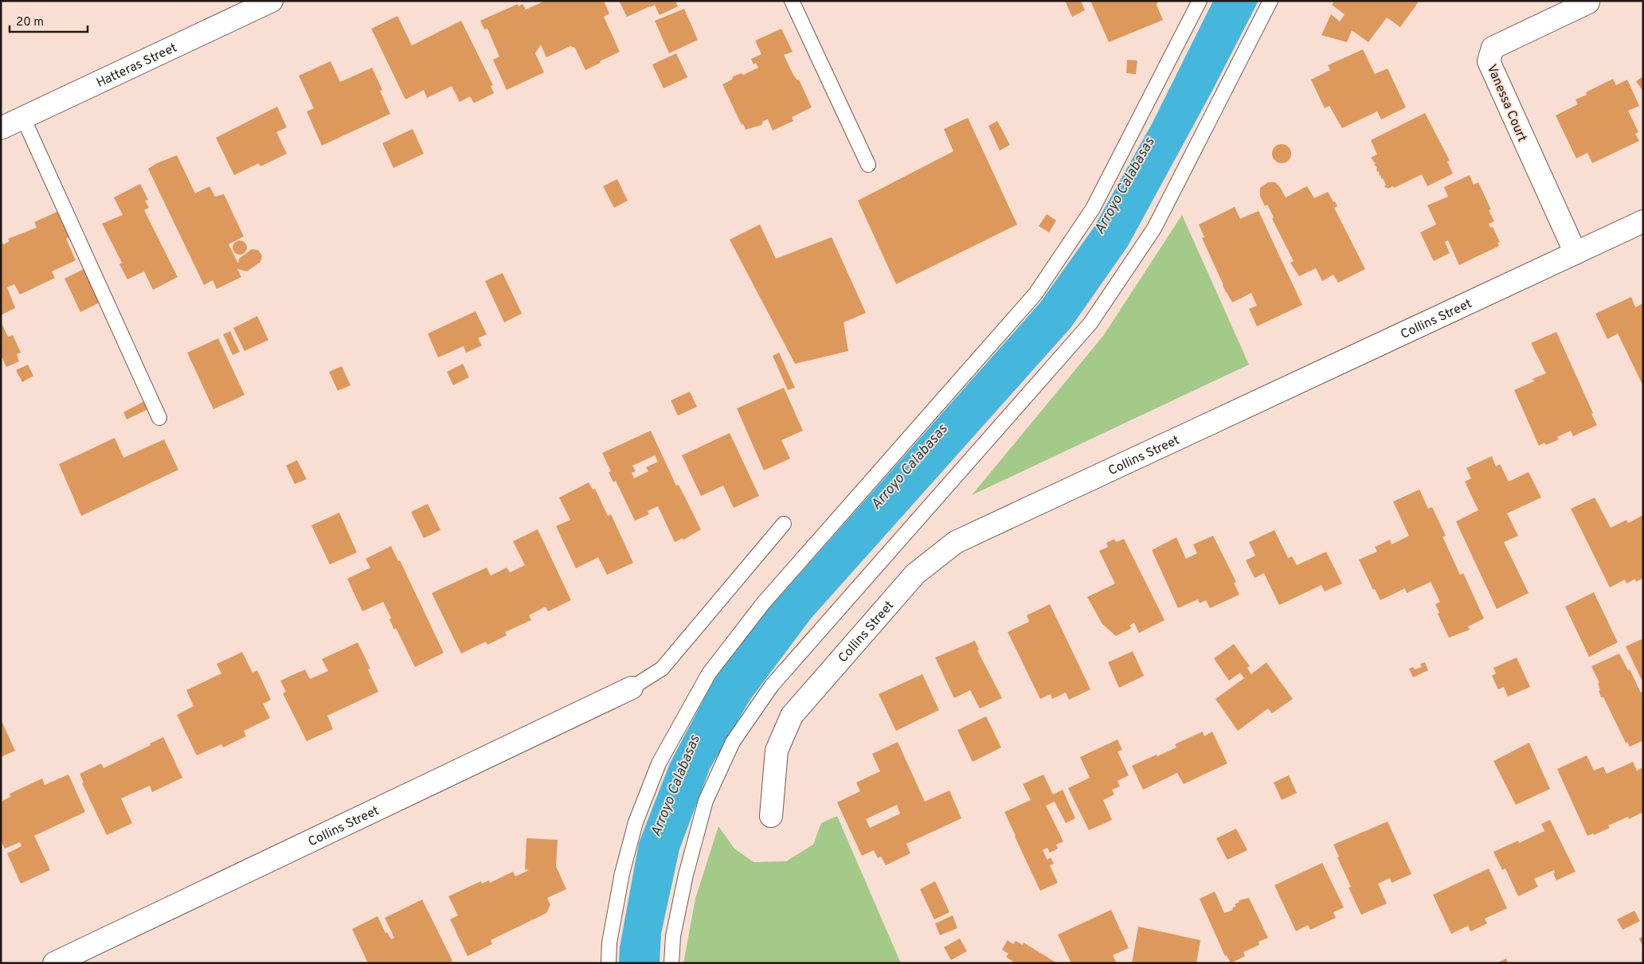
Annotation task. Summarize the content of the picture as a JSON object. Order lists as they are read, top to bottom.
{
  "streets": {
    "street": ["Hatteras Street", "Vanessa Court", "Collins Street"]
  },
  "crossings": [
    ["Vanessa Court", "Collins Street"]
  ],
  "water": ["Arroyo Calabasas"],
  "scale_bar": "20 m"
}
